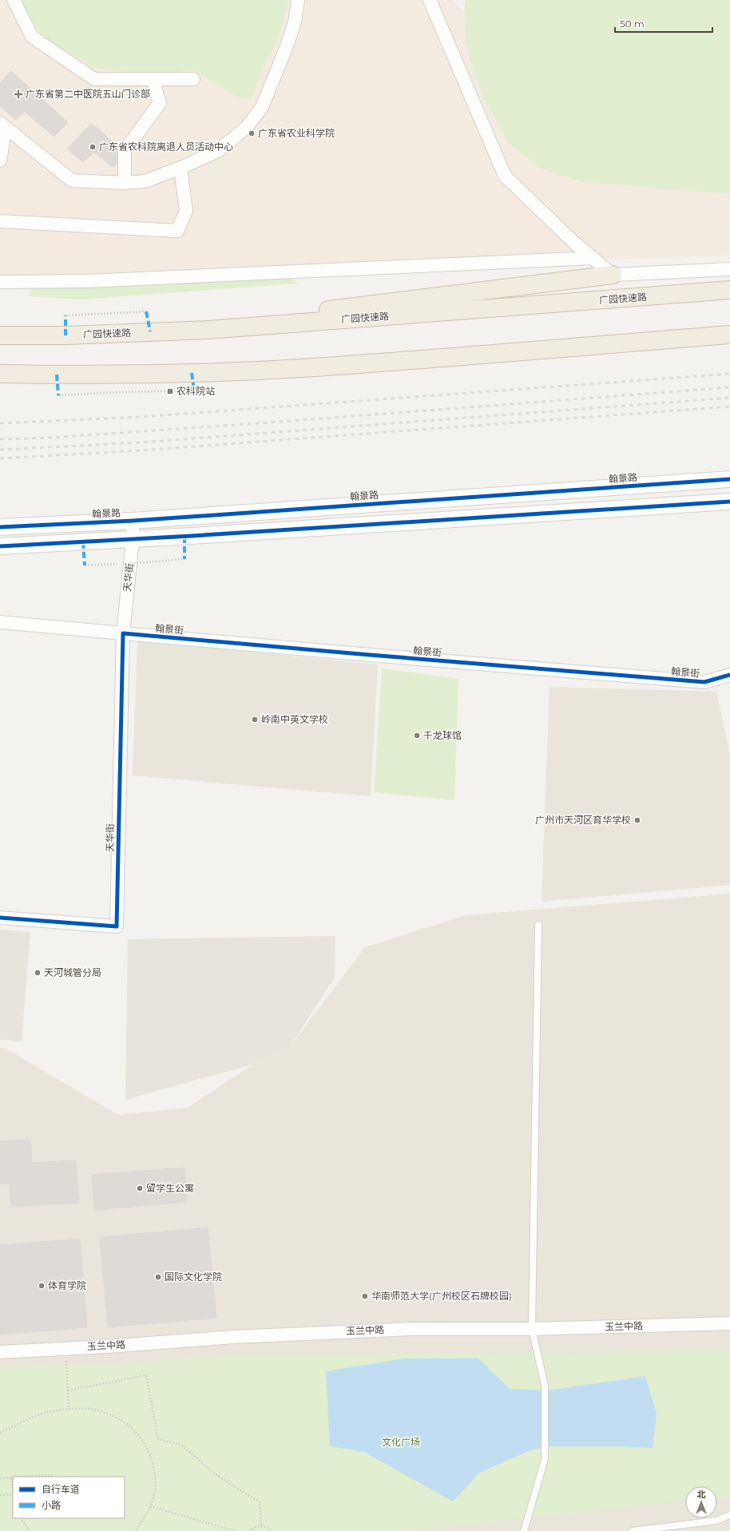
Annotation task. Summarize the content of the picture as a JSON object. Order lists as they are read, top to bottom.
{
  "streets": {
    "highway": ["广园快速路"],
    "street": [
      "翰景路",
      "天华街",
      "翰景街",
      "玉兰中路"
    ]
  },
  "crossings": [
    ["翰景路", "天华街"],
    ["天华街", "翰景街"]
  ],
  "parks": ["文化广场"],
  "places": {
    "health": ["广东省第二中医院五山门诊部"],
    "other": [
      "广东省农业科学院",
      "广东省农科院离退人员活动中心",
      "岭南中英文学校",
      "千龙球馆",
      "广州市天河区育华学校",
      "天河城管分局",
      "留学生公寓",
      "国际文化学院",
      "体育学院",
      "华南师范大学(广州校区石牌校园)"
    ],
    "transit": ["农科院站"]
  },
  "legend": ["自行车道", "小路"],
  "scale_bar": "50 m",
  "north": "top"
}
